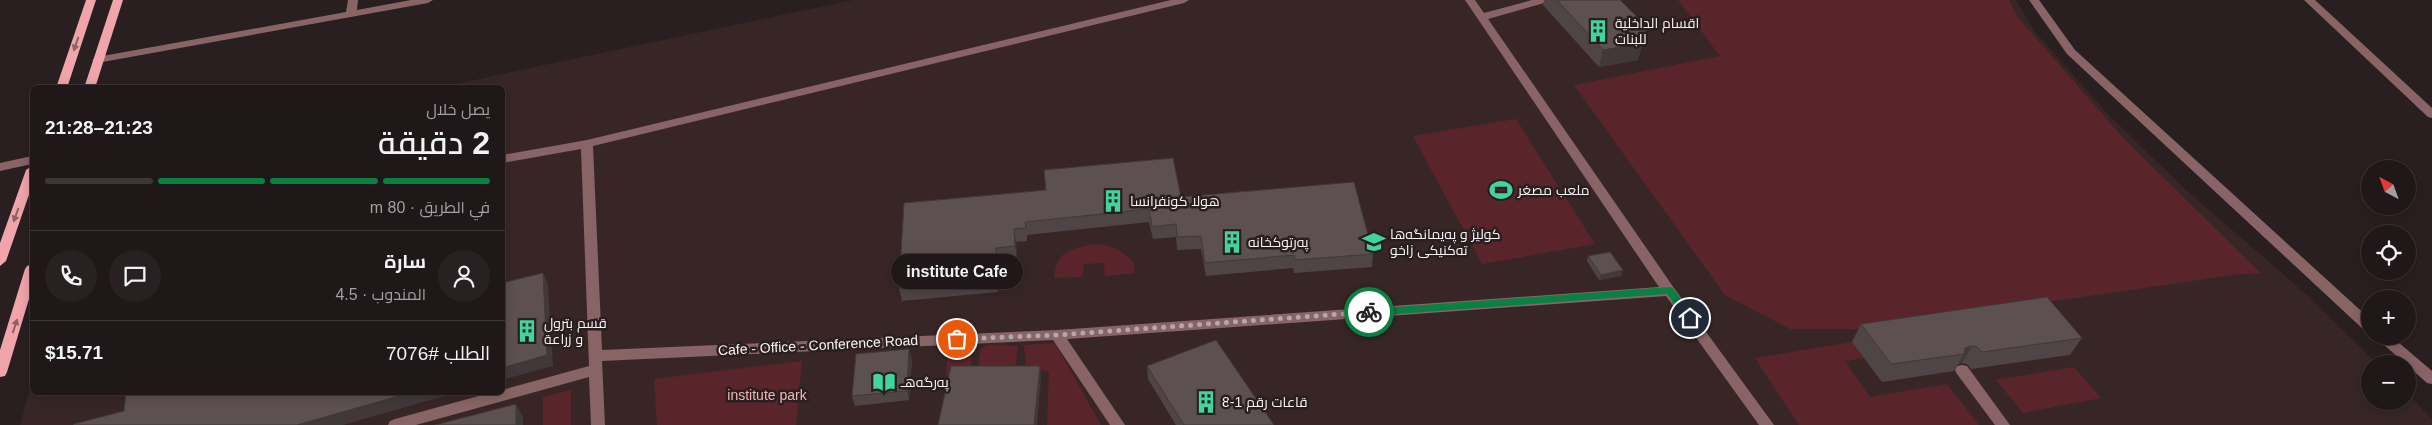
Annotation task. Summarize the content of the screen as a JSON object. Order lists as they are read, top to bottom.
{
  "streets": {
    "street": ["Cafe - Office - Conference Road"]
  },
  "parks": ["institute park"],
  "places": {
    "building": [
      "اقسام الداخلیة للبنات",
      "هولا كونفرانسا",
      "په‌رتوكخانه‌",
      "قسم بترول و زراعة",
      "قاعات رقم 1-8"
    ],
    "sports": ["ملعب مصغر"],
    "school or university": ["كوليژ و په‌يمانگه‌ها ته‌كنيكى زاخو"],
    "other": ["institute Cafe"],
    "library": ["په‌رگه‌هـ"]
  },
  "north": "top left",
  "page": {
    "heading": ["2 دقيقة", "يصل خلال", "21:23–21:28"],
    "panel": [
      "سارة",
      "المندوب · 4.5",
      "الطلب #7076",
      "$15.71"
    ],
    "map_buttons": ["+", "−"],
    "bar": "في الطريق · 80 m",
    "bubble": "institute Cafe"
  }
}
